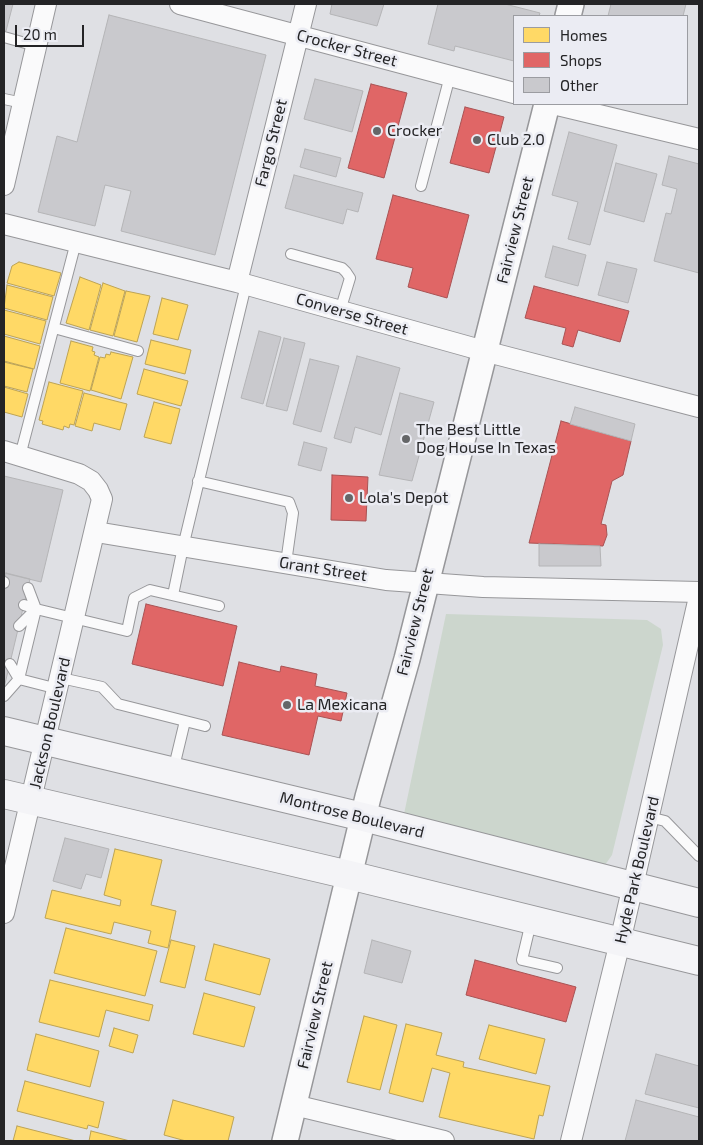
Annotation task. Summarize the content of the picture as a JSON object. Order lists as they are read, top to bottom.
{
  "streets": {
    "main road": ["Montrose Boulevard"],
    "street": [
      "Crocker Street",
      "Fargo Street",
      "Fairview Street",
      "Converse Street",
      "Grant Street",
      "Jackson Boulevard",
      "Hyde Park Boulevard"
    ]
  },
  "crossings": [
    ["Crocker Street", "Fargo Street"],
    ["Fargo Street", "Converse Street"],
    ["Fairview Street", "Converse Street"],
    ["Fairview Street", "Grant Street"],
    ["Fairview Street", "Montrose Boulevard"],
    ["Grant Street", "Jackson Boulevard"],
    ["Jackson Boulevard", "Montrose Boulevard"],
    ["Montrose Boulevard", "Hyde Park Boulevard"]
  ],
  "places": [
    "Crocker",
    "Club 2.0",
    "The Best Little Dog House In Texas",
    "Lola's Depot",
    "La Mexicana"
  ],
  "legend": ["Homes", "Shops", "Other"],
  "scale_bar": "20 m"
}
